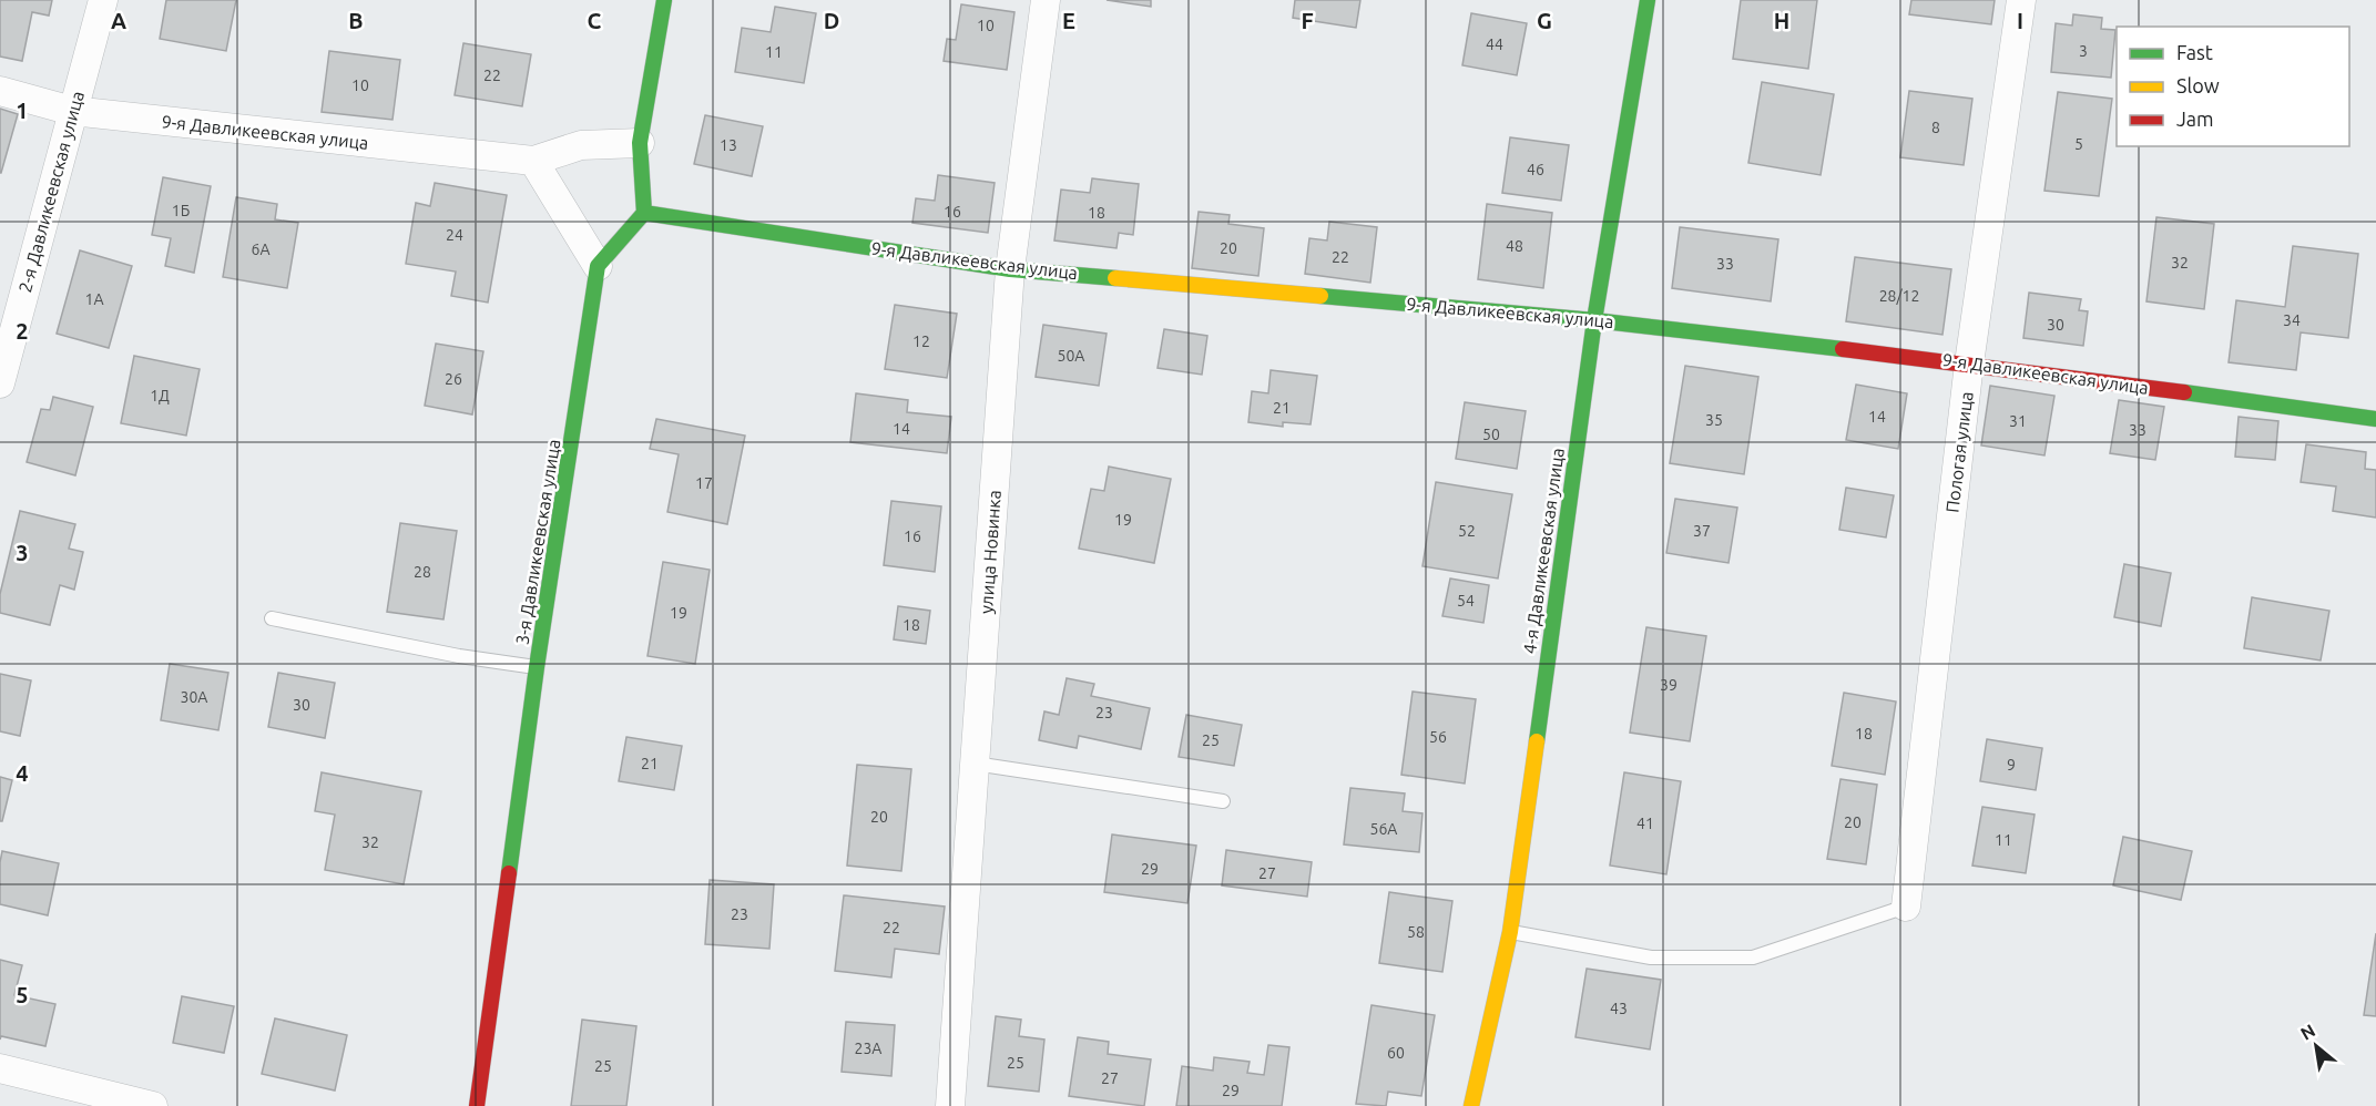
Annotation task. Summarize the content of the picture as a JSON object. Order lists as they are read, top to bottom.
{
  "streets": {
    "street": [
      "9-я Давликеевская улица",
      "2-я Давликеевская улица",
      "Пологая улица",
      "3-я Давликеевская улица",
      "4-я Давликеевская улица",
      "улица Новинка"
    ]
  },
  "crossings": [
    ["9-я Давликеевская улица", "2-я Давликеевская улица"],
    ["9-я Давликеевская улица", "Пологая улица"],
    ["9-я Давликеевская улица", "4-я Давликеевская улица"],
    ["9-я Давликеевская улица", "улица Новинка"]
  ],
  "house_numbers": [
    "10",
    "44",
    "3",
    "11",
    "22",
    "10",
    "8",
    "5",
    "13",
    "46",
    "1Б",
    "16",
    "18",
    "24",
    "48",
    "20",
    "6А",
    "22",
    "32",
    "33",
    "28/12",
    "1А",
    "34",
    "30",
    "12",
    "50А",
    "26",
    "1Д",
    "21",
    "14",
    "35",
    "31",
    "14",
    "33",
    "50",
    "17",
    "19",
    "52",
    "37",
    "16",
    "28",
    "54",
    "19",
    "18",
    "39",
    "30А",
    "30",
    "23",
    "18",
    "56",
    "25",
    "21",
    "9",
    "20",
    "20",
    "41",
    "56А",
    "11",
    "32",
    "29",
    "27",
    "23",
    "22",
    "58",
    "43",
    "23А",
    "60",
    "25",
    "25",
    "27",
    "29"
  ],
  "legend": ["Fast", "Slow", "Jam"],
  "north": "top left",
  "grid": {
    "columns": [
      "A",
      "B",
      "C",
      "D",
      "E",
      "F",
      "G",
      "H",
      "I"
    ],
    "rows": [
      "1",
      "2",
      "3",
      "4",
      "5"
    ]
  }
}
